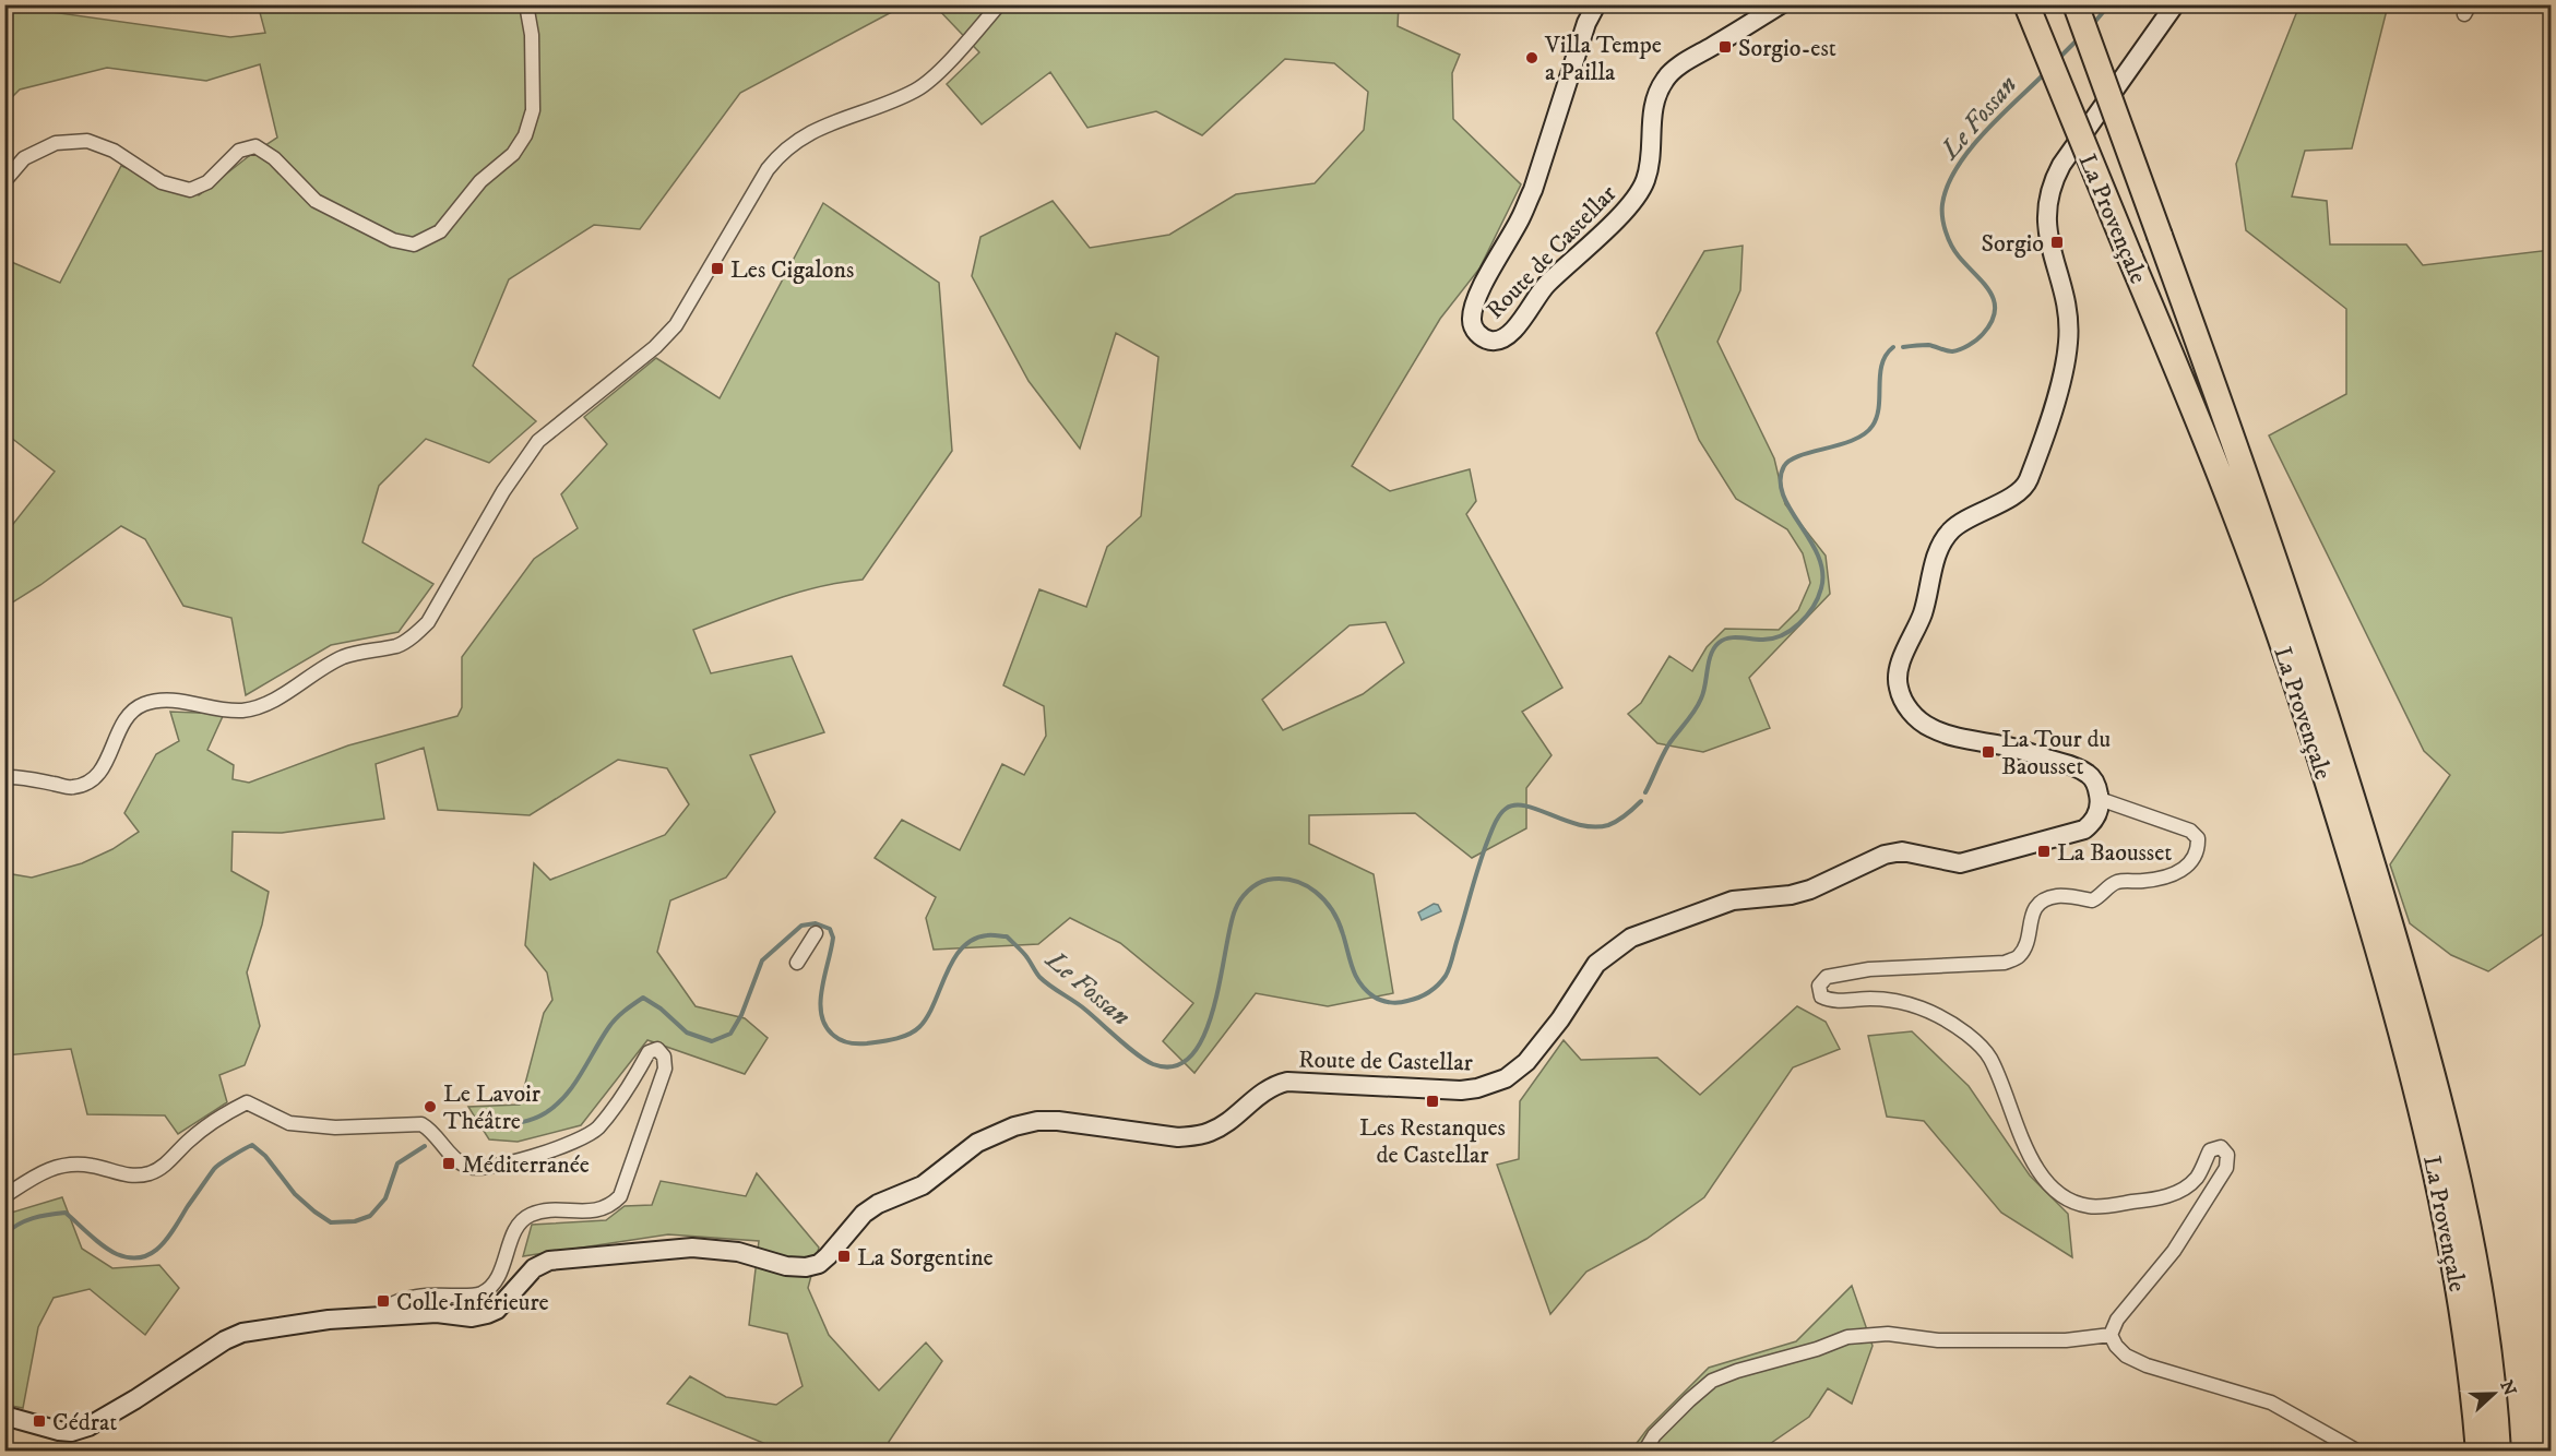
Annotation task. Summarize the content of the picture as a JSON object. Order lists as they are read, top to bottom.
{
  "streets": {
    "highway": ["La Provençale"],
    "street": ["Route de Castellar"]
  },
  "water": ["Le Fossan"],
  "places": {
    "transit": [
      "Sorgio-est",
      "Sorgio",
      "Les Cigalons",
      "La Tour du Baousset",
      "La Baousset",
      "Les Restanques de Castellar",
      "Méditerranée",
      "La Sorgentine",
      "Colle Inférieure",
      "Cédrat"
    ],
    "other": ["Villa Tempe a Pailla", "Le Lavoir Théâtre"]
  },
  "north": "right"
}
